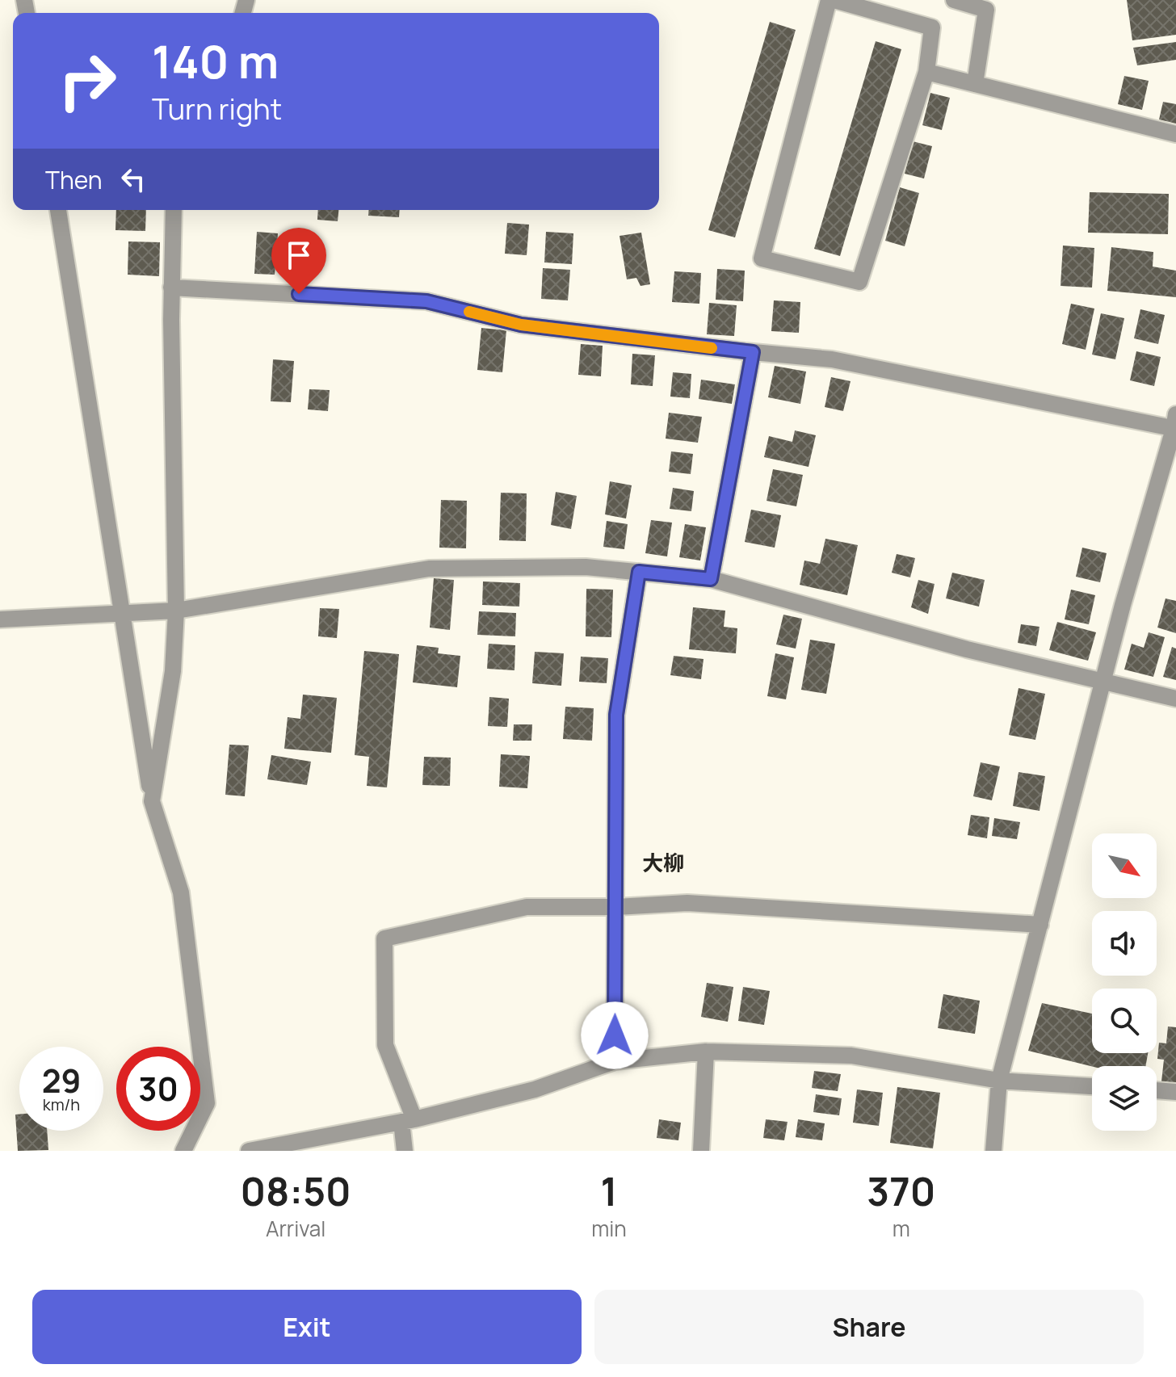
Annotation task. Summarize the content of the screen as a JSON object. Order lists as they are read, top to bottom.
{
  "districts": ["大柳"],
  "north": "bottom right",
  "page": {
    "turn": ["140 m", "Turn right"],
    "then": "Then",
    "speed": "29 km/h",
    "limit": "30",
    "eta": [
      "08:50",
      "Arrival",
      "1",
      "min",
      "370",
      "m"
    ],
    "buttons": ["Exit", "Share"]
  }
}
